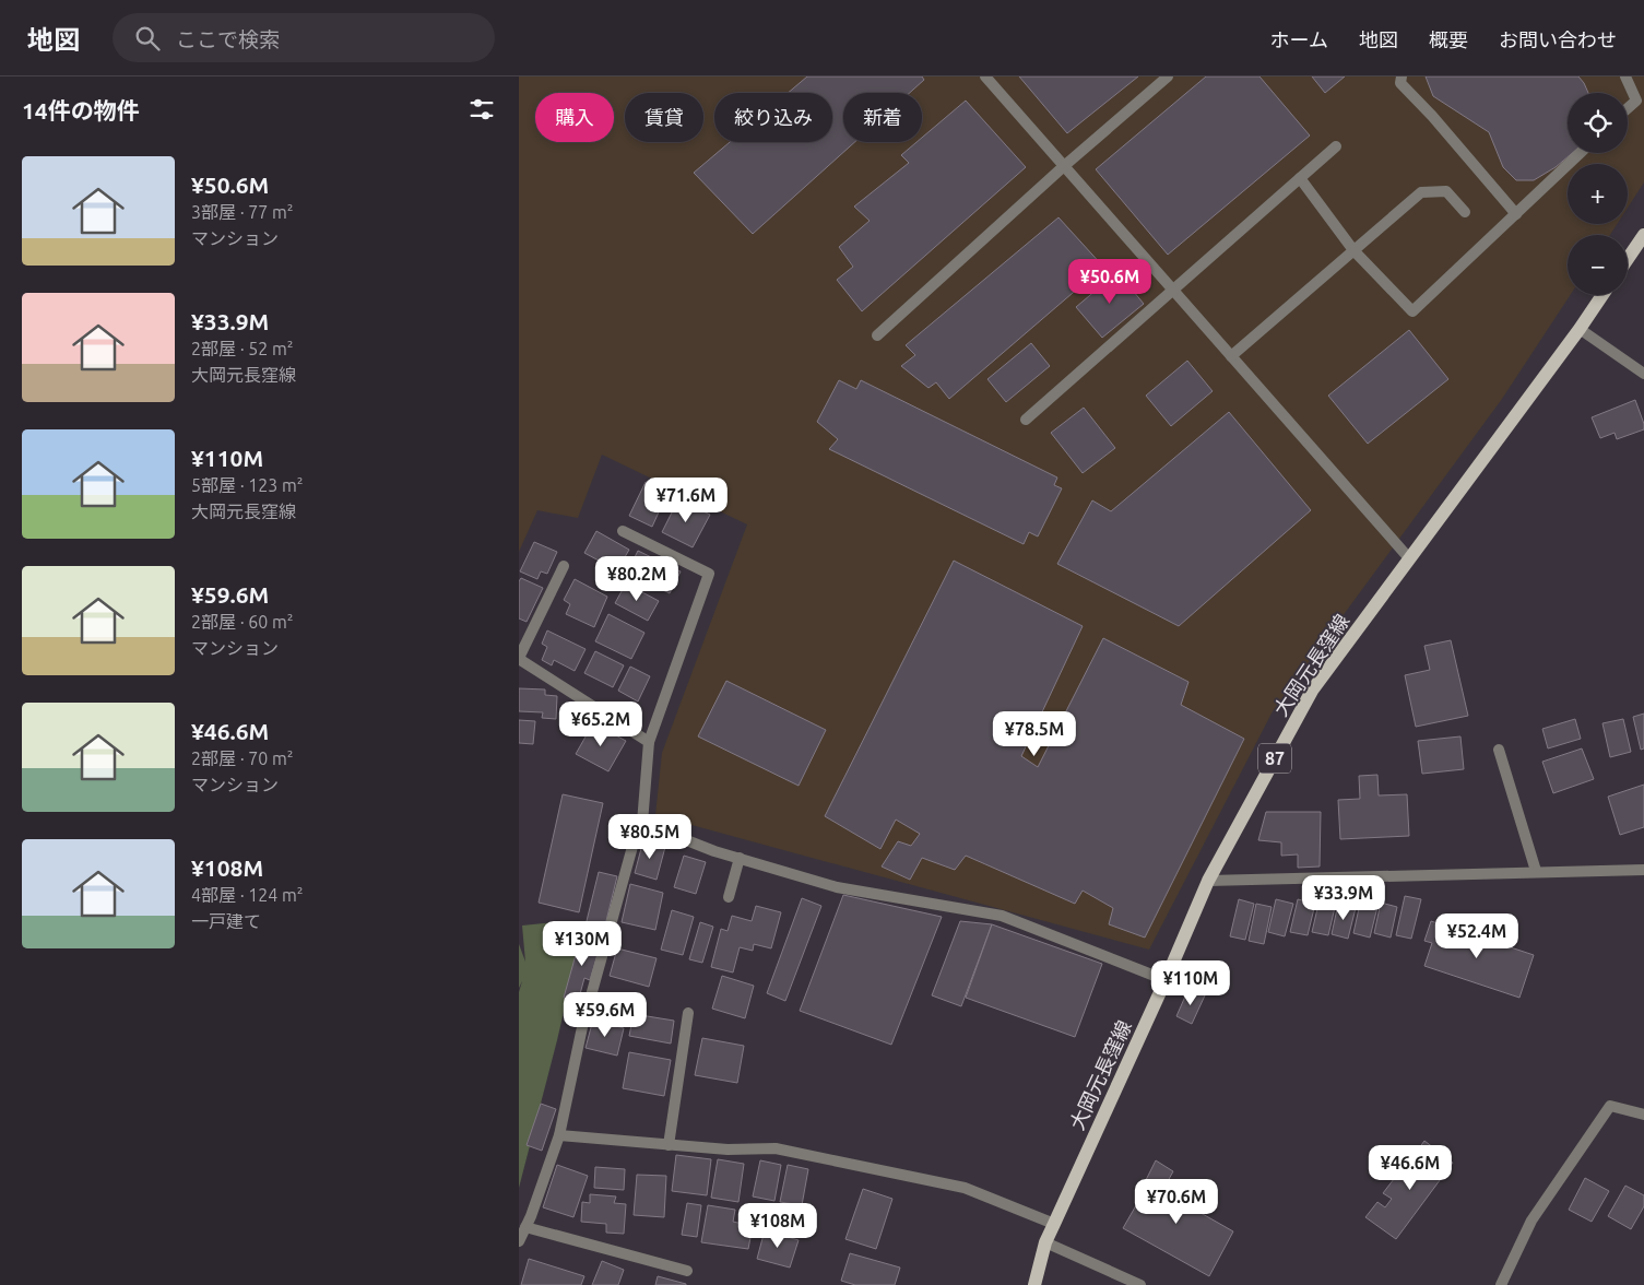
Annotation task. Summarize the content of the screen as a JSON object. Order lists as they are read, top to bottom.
{
  "streets": {
    "main road": ["大岡元長窪線", "87"]
  },
  "page": {
    "header": "地図",
    "search": "ここで検索",
    "nav": [
      "ホーム",
      "地図",
      "概要",
      "お問い合わせ"
    ],
    "heading": "14件の物件",
    "map_buttons": ["+", "−"],
    "chip": [
      "購入",
      "賃貸",
      "絞り込み",
      "新着"
    ],
    "list": [
      {
        "name": "¥50.6M",
        "note": "3部屋 · 77 m² · マンション"
      },
      {
        "name": "¥33.9M",
        "note": "2部屋 · 52 m² · 大岡元長窪線"
      },
      {
        "name": "¥110M",
        "note": "5部屋 · 123 m² · 大岡元長窪線"
      },
      {
        "name": "¥59.6M",
        "note": "2部屋 · 60 m² · マンション"
      },
      {
        "name": "¥46.6M",
        "note": "2部屋 · 70 m² · マンション"
      },
      {
        "name": "¥108M",
        "note": "4部屋 · 124 m² · 一戸建て"
      }
    ],
    "price": [
      "¥50.6M",
      "¥71.6M",
      "¥80.2M",
      "¥65.2M",
      "¥78.5M",
      "¥80.5M",
      "¥33.9M",
      "¥52.4M",
      "¥130M",
      "¥110M",
      "¥59.6M",
      "¥46.6M",
      "¥70.6M",
      "¥108M"
    ]
  }
}
